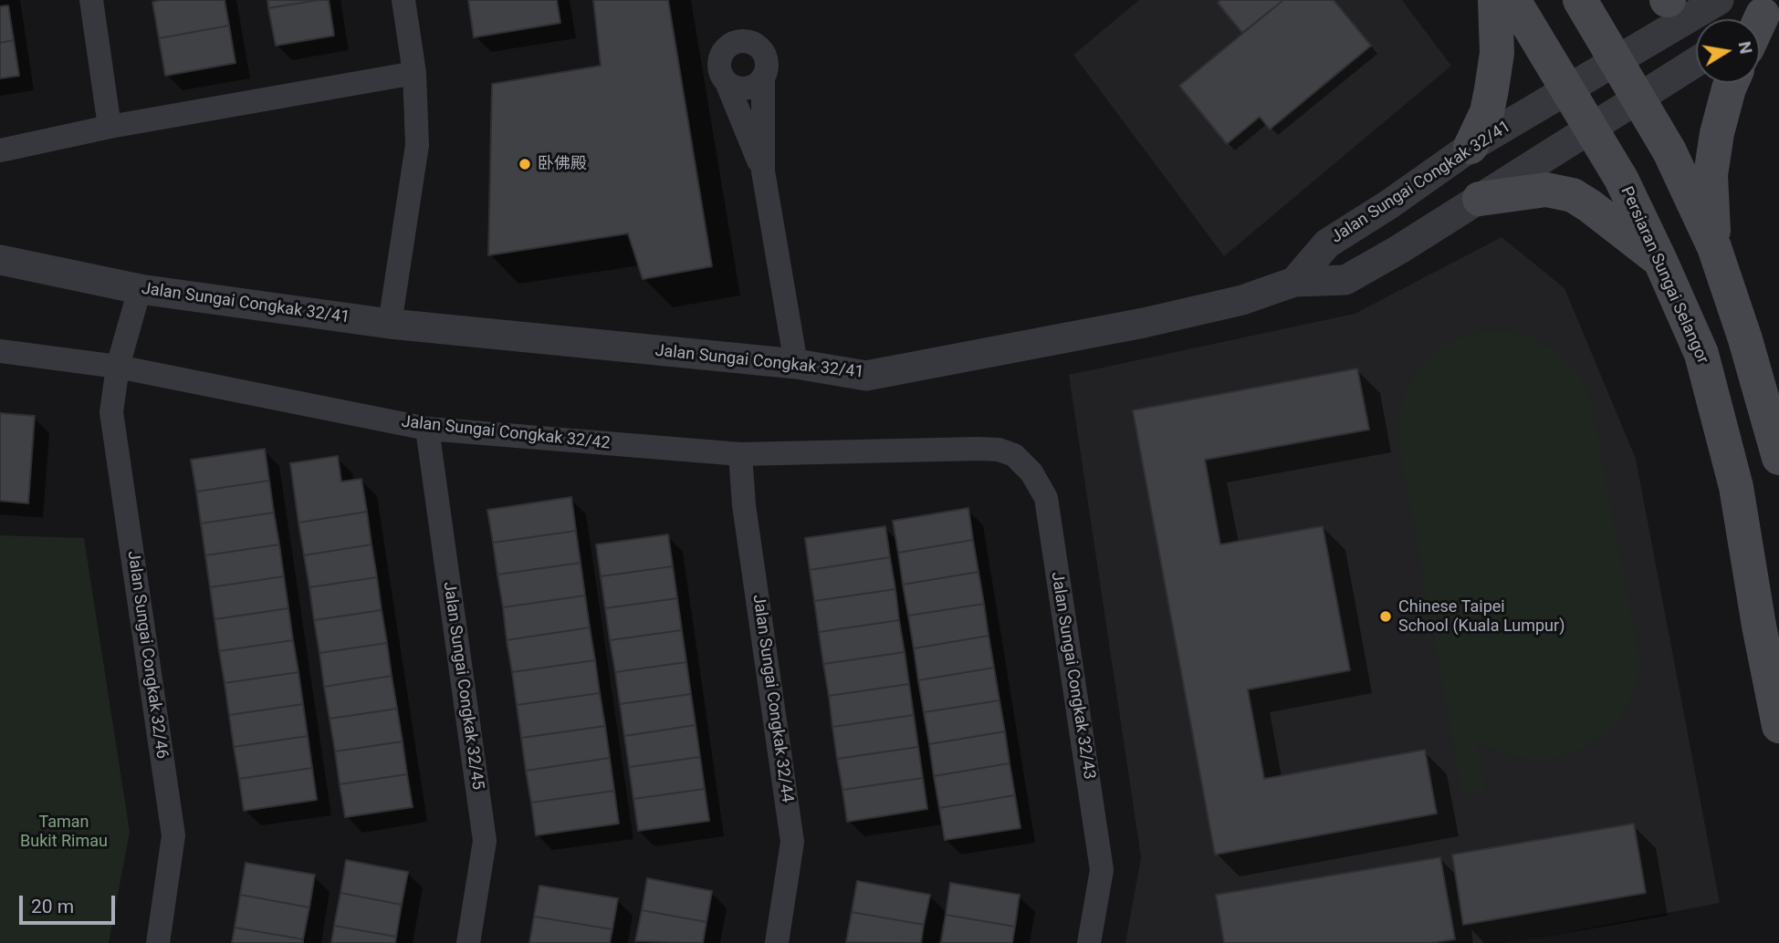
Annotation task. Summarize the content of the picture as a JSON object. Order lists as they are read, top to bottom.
{
  "streets": {
    "main road": ["Persiaran Sungai Selangor"],
    "street": [
      "Jalan Sungai Congkak 32/41",
      "Jalan Sungai Congkak 32/42",
      "Jalan Sungai Congkak 32/46",
      "Jalan Sungai Congkak 32/43",
      "Jalan Sungai Congkak 32/45",
      "Jalan Sungai Congkak 32/44"
    ]
  },
  "crossings": [
    ["Jalan Sungai Congkak 32/41", "Persiaran Sungai Selangor"],
    ["Jalan Sungai Congkak 32/41", "Jalan Sungai Congkak 32/46"],
    ["Jalan Sungai Congkak 32/42", "Jalan Sungai Congkak 32/46"],
    ["Jalan Sungai Congkak 32/42", "Jalan Sungai Congkak 32/43"],
    ["Jalan Sungai Congkak 32/42", "Jalan Sungai Congkak 32/45"],
    ["Jalan Sungai Congkak 32/42", "Jalan Sungai Congkak 32/44"]
  ],
  "parks": ["Taman Bukit Rimau"],
  "places": ["卧佛殿", "Chinese Taipei School (Kuala Lumpur)"],
  "scale_bar": "20 m",
  "north": "right"
}
